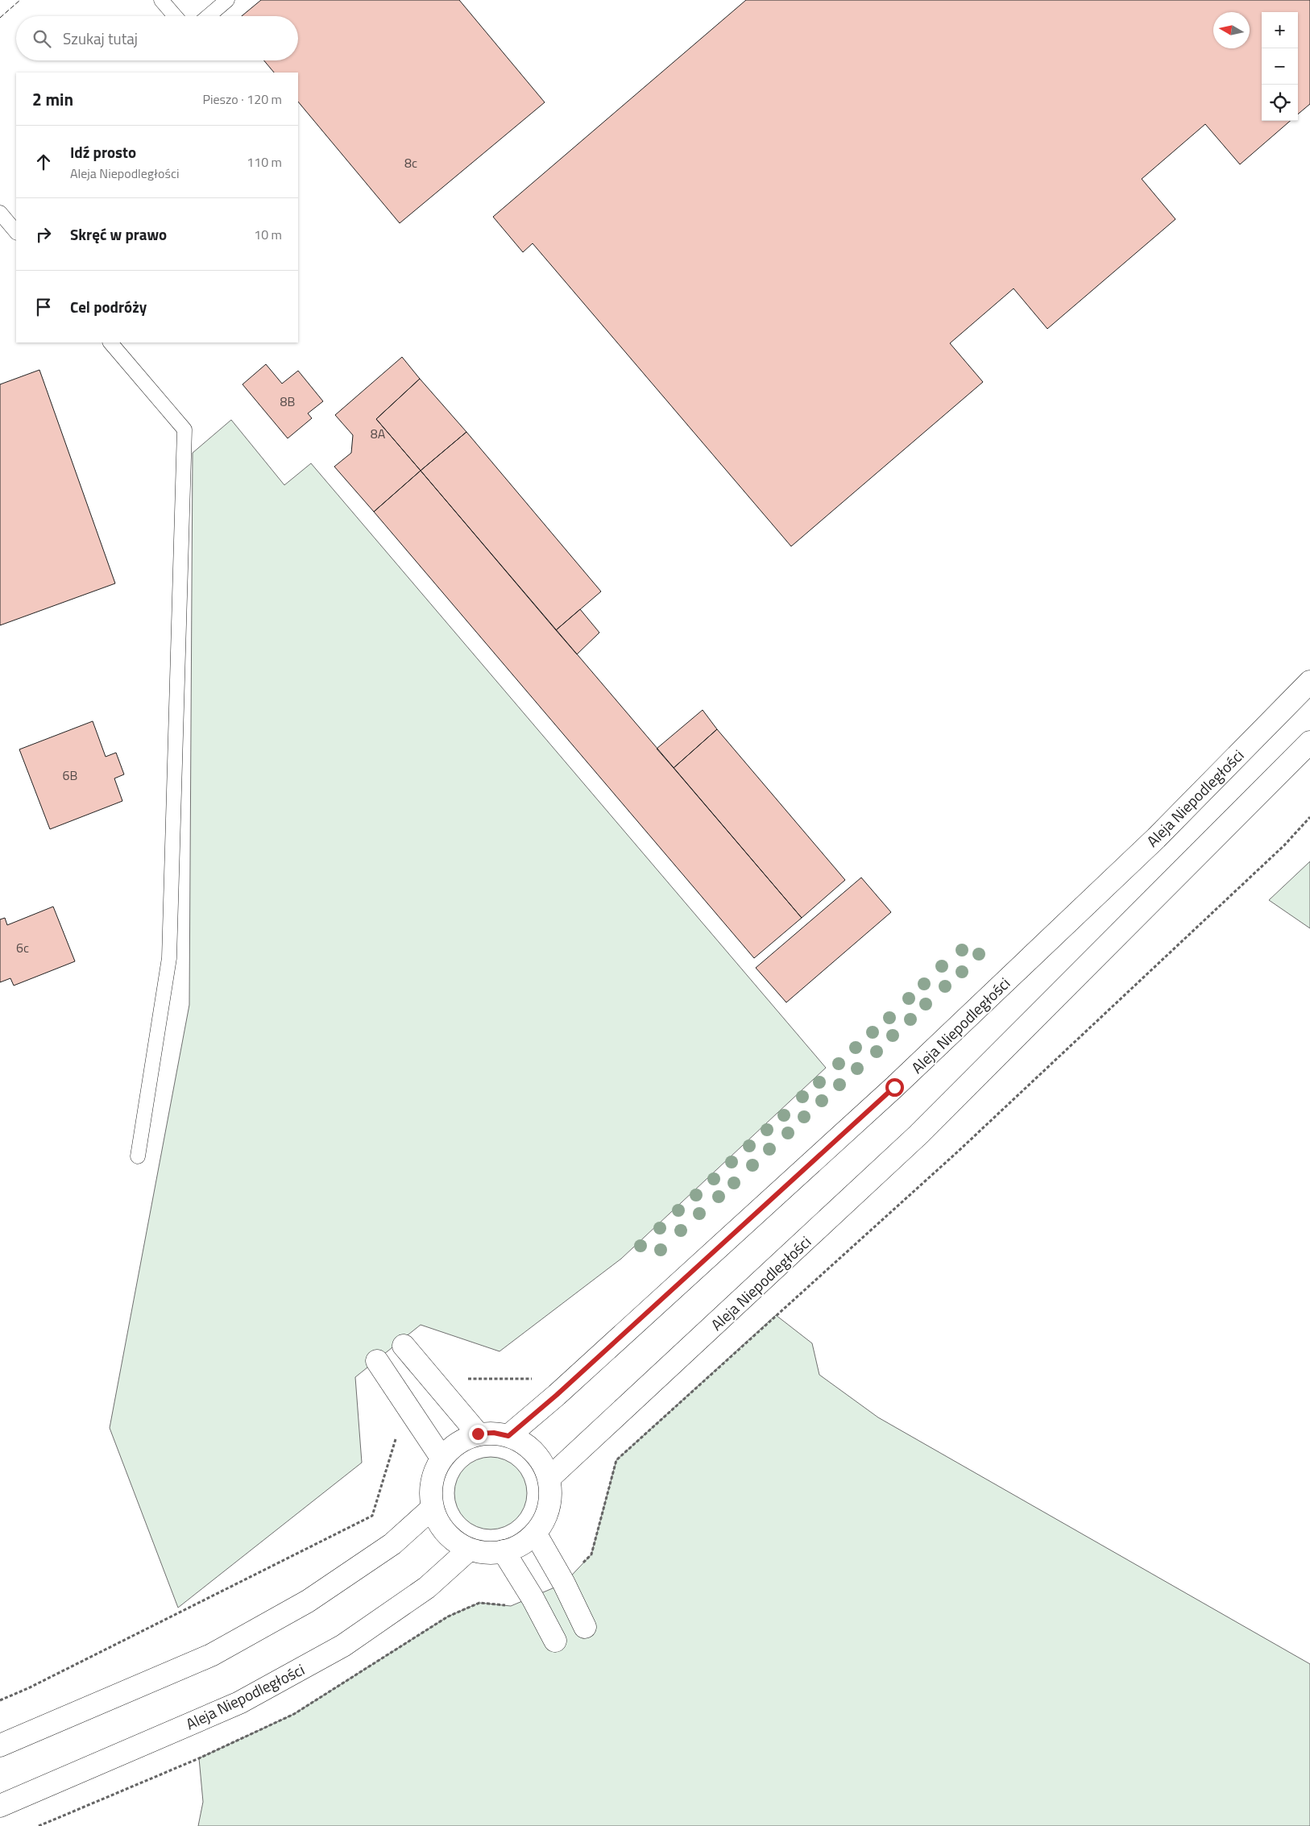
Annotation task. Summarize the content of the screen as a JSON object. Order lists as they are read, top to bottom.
{
  "streets": {
    "main road": ["Aleja Niepodległości"]
  },
  "house_numbers": [
    "8c",
    "8B",
    "8A",
    "6B",
    "6c"
  ],
  "north": "left",
  "page": {
    "map_buttons": ["+", "−"],
    "search": "Szukaj tutaj",
    "heading": ["2 min", "Pieszo · 120 m"],
    "list": [
      ["Idź prosto", "Aleja Niepodległości", "110 m"],
      ["Skręć w prawo", "10 m"],
      "Cel podróży"
    ]
  }
}
